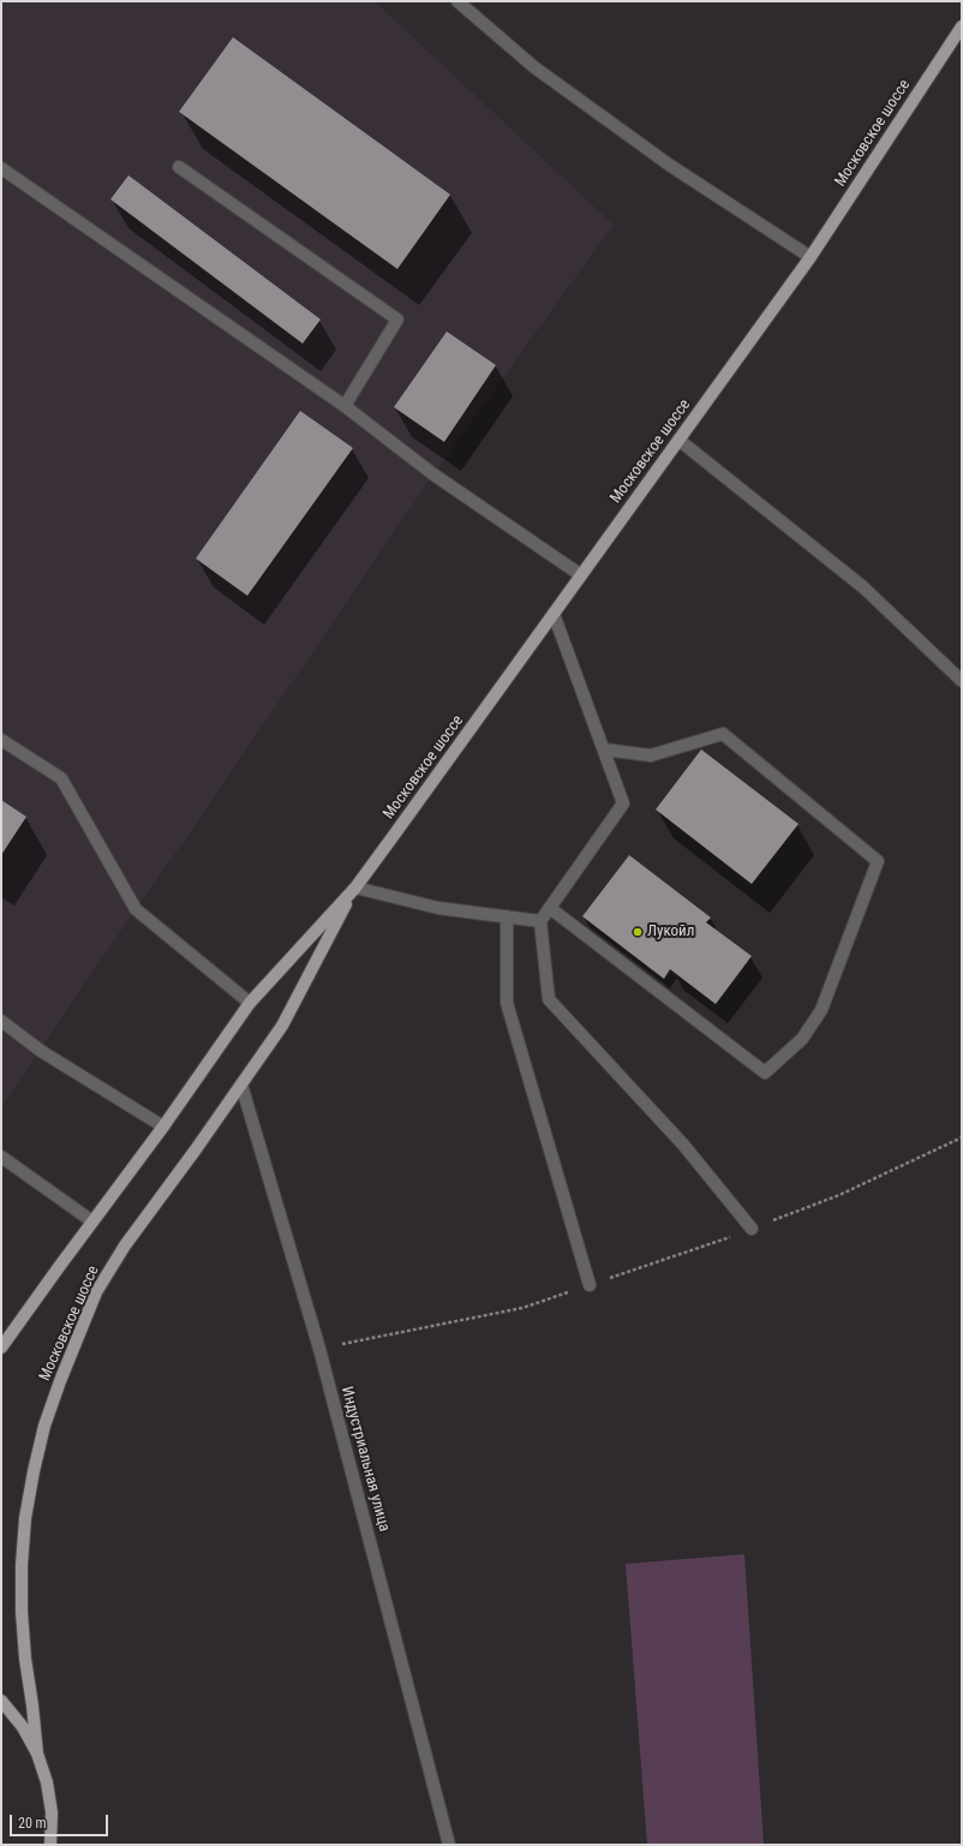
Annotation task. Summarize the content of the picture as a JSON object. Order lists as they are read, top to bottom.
{
  "streets": {
    "main road": ["Московское шоссе"],
    "street": ["Индустриальная улица"]
  },
  "crossings": [
    ["Московское шоссе", "Индустриальная улица"]
  ],
  "places": ["Лукойл"],
  "scale_bar": "20 m"
}
